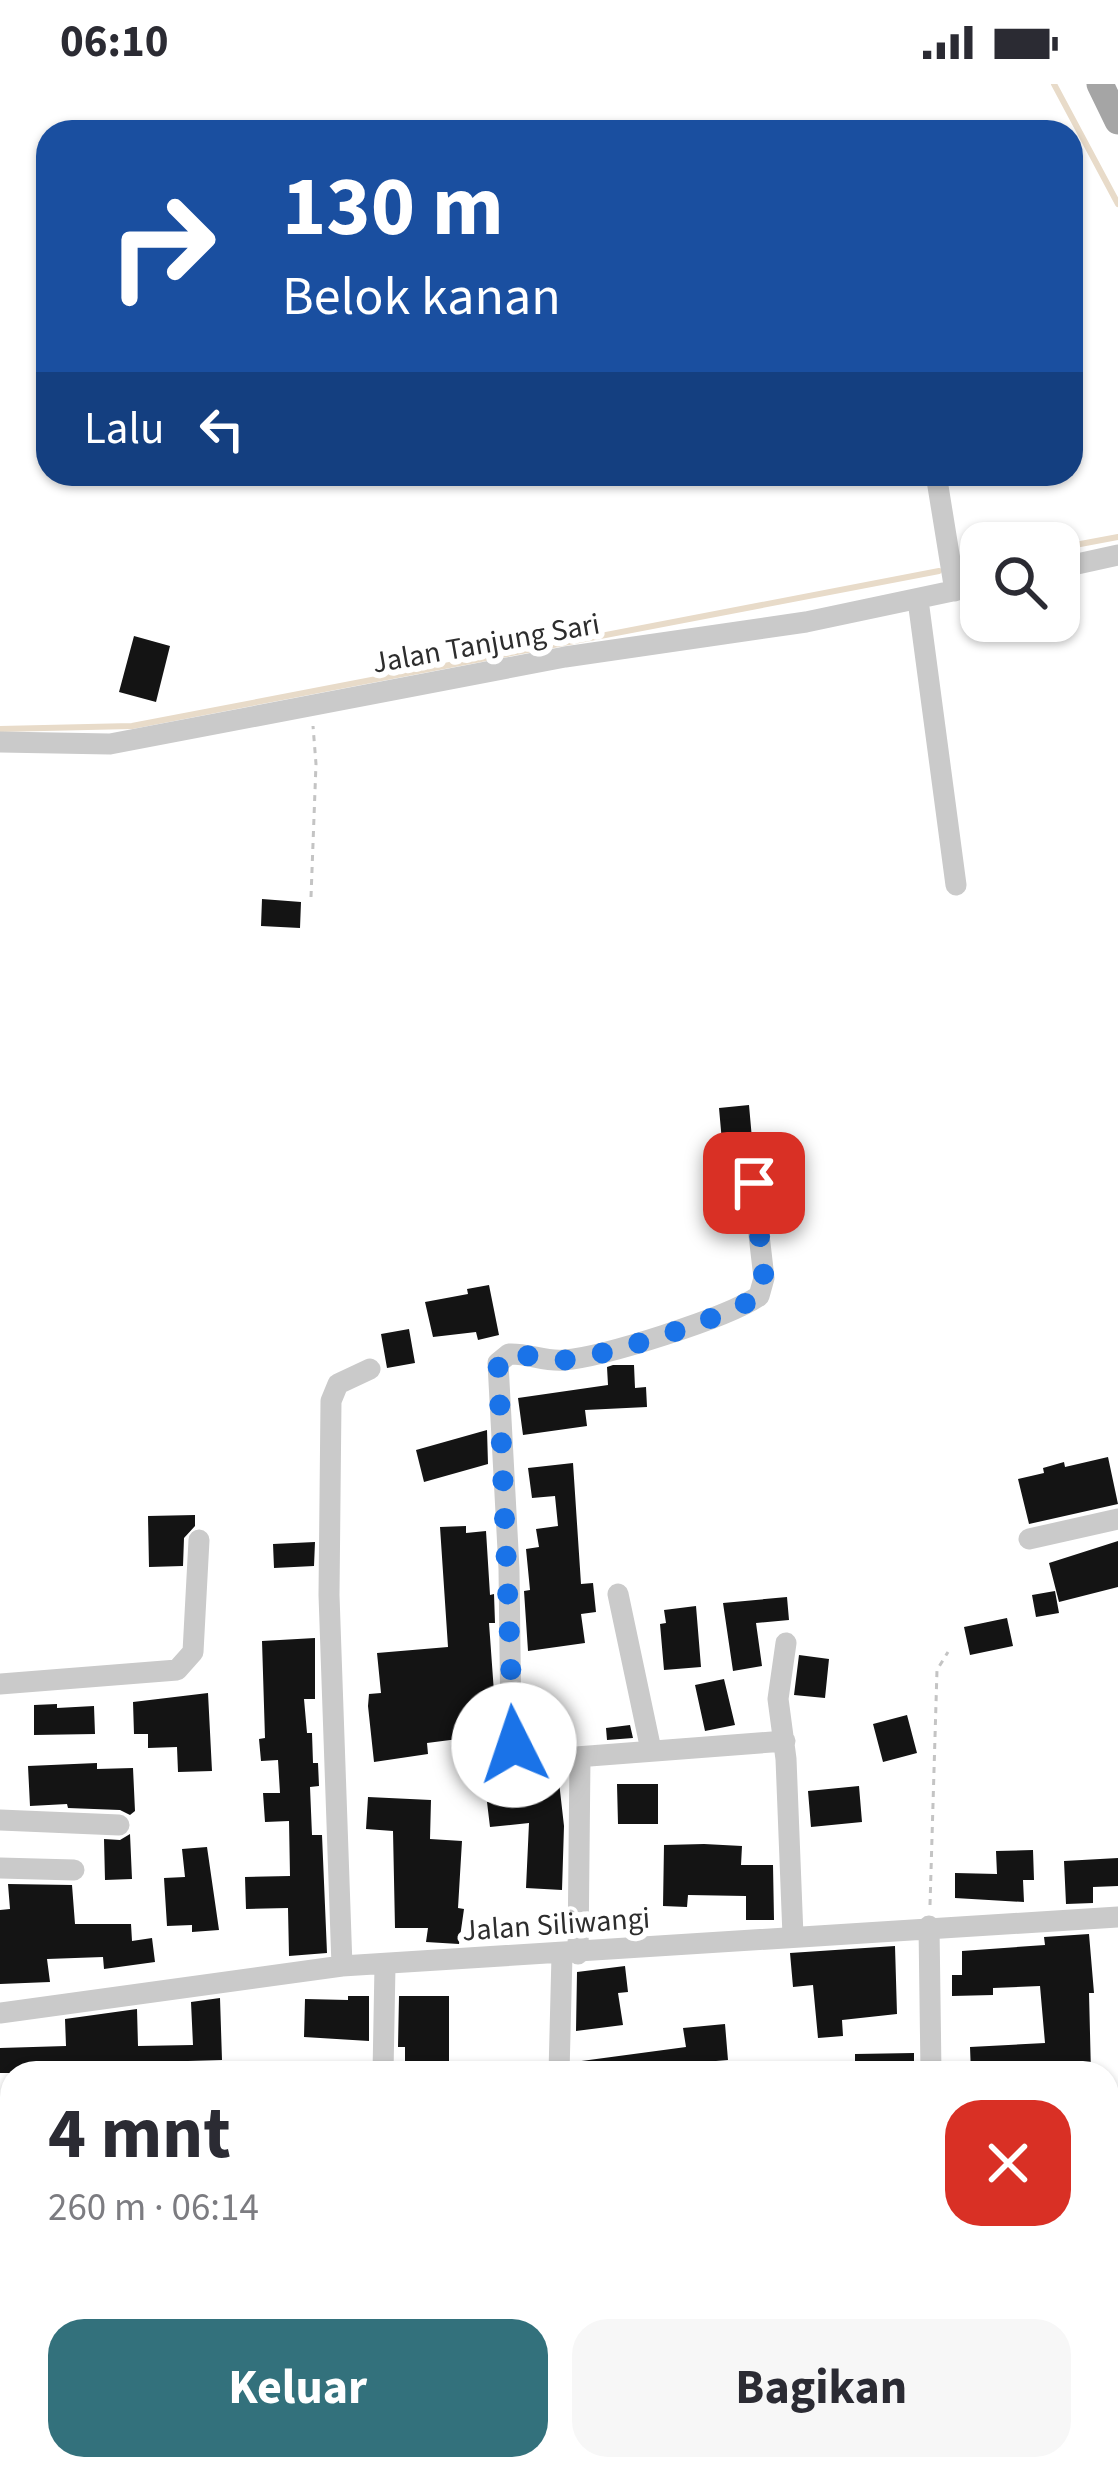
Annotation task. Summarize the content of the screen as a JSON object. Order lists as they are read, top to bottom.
{
  "streets": {
    "street": ["Jalan Tanjung Sari", "Jalan Siliwangi"]
  },
  "page": {
    "status": "06:10",
    "turn": ["130 m", "Belok kanan"],
    "then": "Lalu",
    "heading": ["4 mnt", "260 m · 06:14"],
    "buttons": ["Keluar", "Bagikan"]
  }
}
